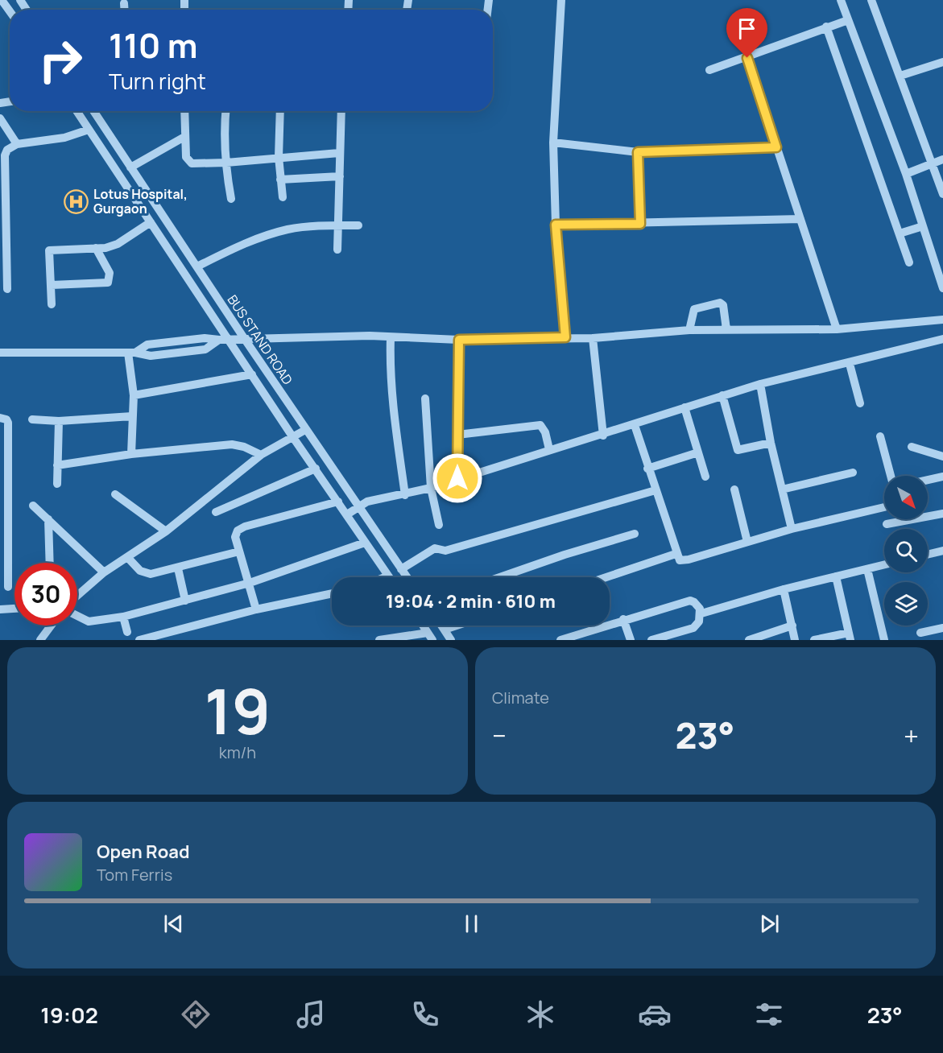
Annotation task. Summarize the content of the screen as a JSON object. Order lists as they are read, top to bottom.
{
  "streets": {
    "street": ["BUS STAND ROAD"]
  },
  "places": {
    "hospital": ["Lotus Hospital, Gurgaon"]
  },
  "north": "bottom right",
  "page": {
    "turn": ["110 m", "Turn right"],
    "limit": "30",
    "trip": "19:04 · 2 min · 610 m",
    "tile": [
      ["19", "km/h"],
      "Climate"
    ],
    "heat": ["−", "23°", "+"],
    "song": ["Open Road", "Tom Ferris"],
    "tabs": ["19:02", "23°"]
  }
}
